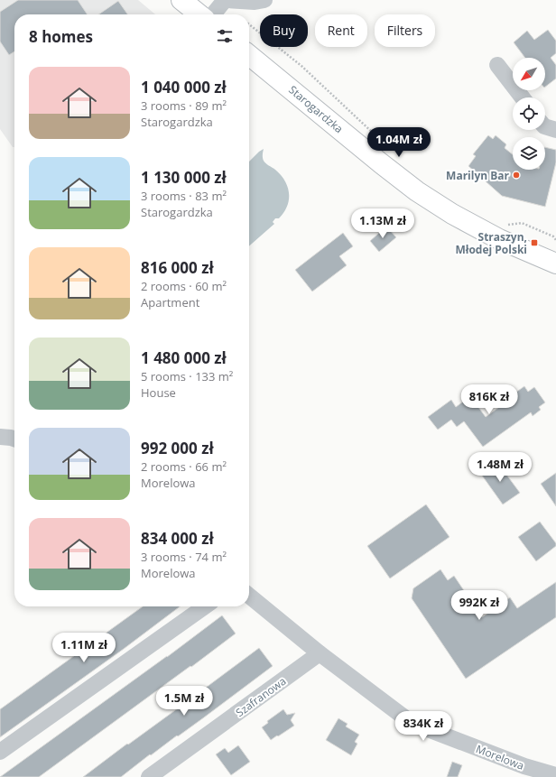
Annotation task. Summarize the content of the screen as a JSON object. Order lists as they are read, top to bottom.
{
  "streets": {
    "main road": ["Starogardzka"],
    "street": ["Szafranowa", "Morelowa"]
  },
  "crossings": [
    ["Szafranowa", "Morelowa"]
  ],
  "places": {
    "other": ["Marilyn Bar"],
    "transit": ["Straszyn, Młodej Polski"]
  },
  "north": "bottom left",
  "page": {
    "chip": ["Buy", "Rent", "Filters"],
    "heading": "8 homes",
    "list": [
      {
        "name": "1 040 000 zł",
        "note": "3 rooms · 89 m² · Starogardzka"
      },
      {
        "name": "1 130 000 zł",
        "note": "3 rooms · 83 m² · Starogardzka"
      },
      {
        "name": "816 000 zł",
        "note": "2 rooms · 60 m² · Apartment"
      },
      {
        "name": "1 480 000 zł",
        "note": "5 rooms · 133 m² · House"
      },
      {
        "name": "992 000 zł",
        "note": "2 rooms · 66 m² · Morelowa"
      },
      {
        "name": "834 000 zł",
        "note": "3 rooms · 74 m² · Morelowa"
      }
    ],
    "price": [
      "1.04M zł",
      "1.13M zł",
      "816K zł",
      "1.48M zł",
      "992K zł",
      "1.11M zł",
      "1.5M zł",
      "834K zł"
    ]
  }
}
